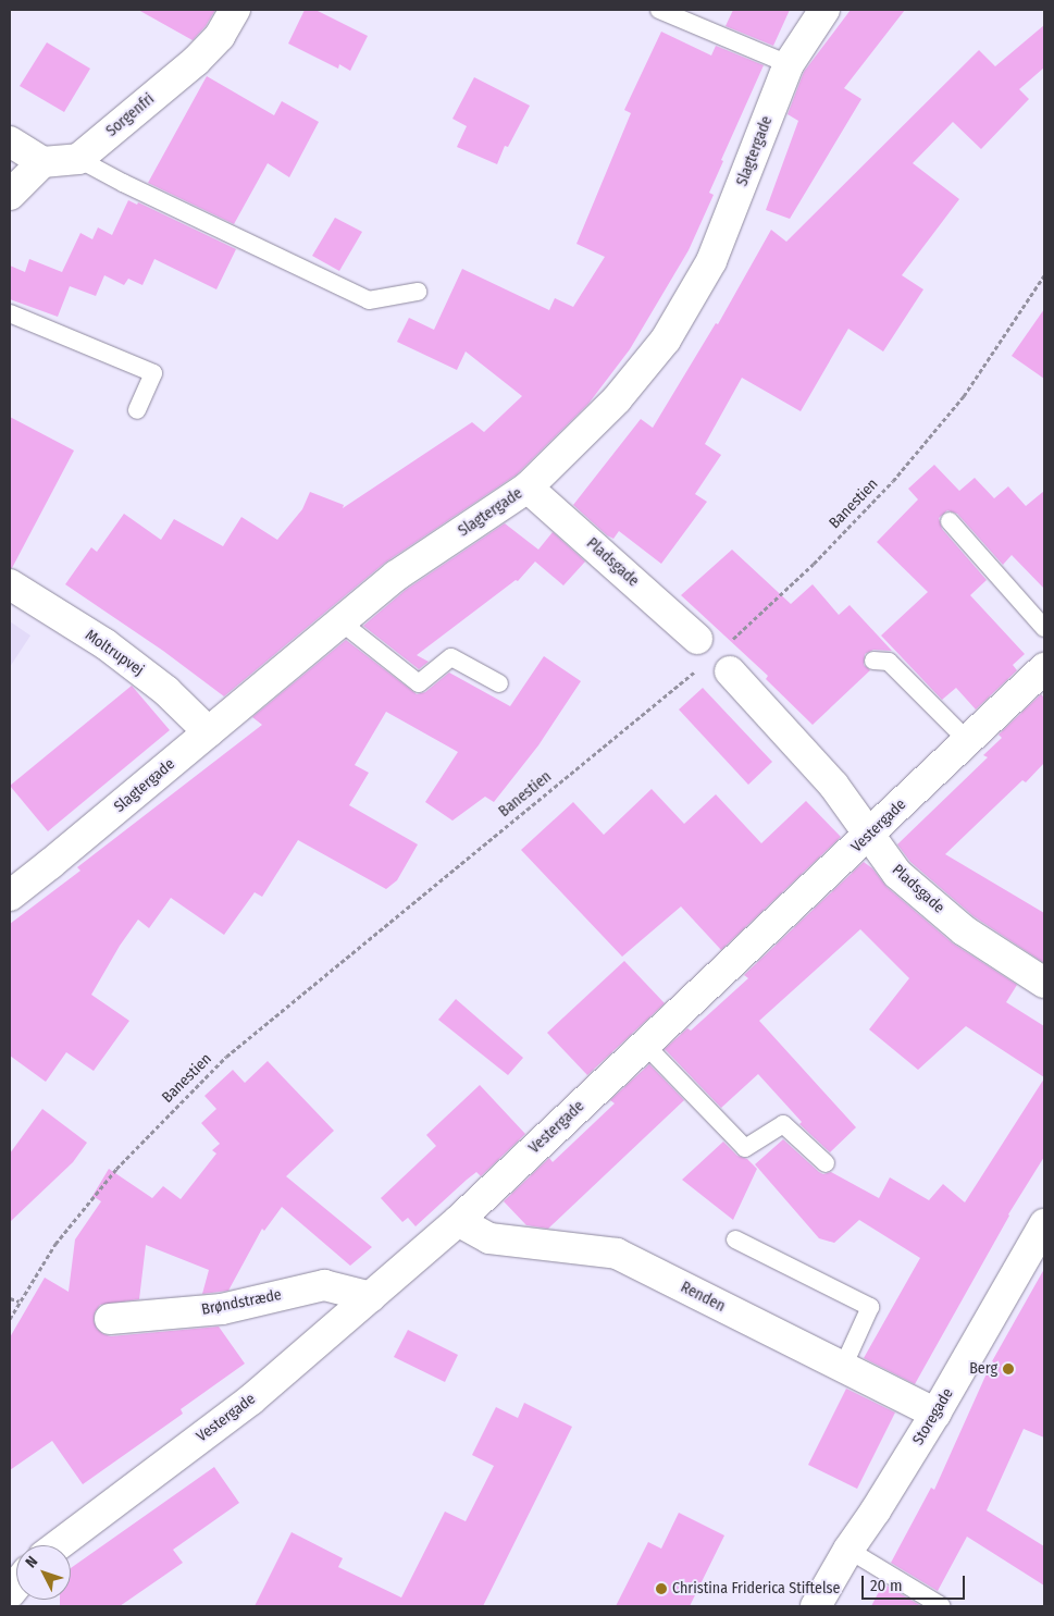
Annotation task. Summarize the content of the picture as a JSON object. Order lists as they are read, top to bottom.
{
  "streets": {
    "street": [
      "Sorgenfri",
      "Slagtergade",
      "Pladsgade",
      "Moltrupvej",
      "Vestergade",
      "Renden",
      "Brøndstræde",
      "Storegade"
    ],
    "path": ["Banestien"]
  },
  "crossings": [
    ["Slagtergade", "Pladsgade"],
    ["Slagtergade", "Moltrupvej"],
    ["Pladsgade", "Vestergade"],
    ["Vestergade", "Renden"],
    ["Vestergade", "Brøndstræde"],
    ["Renden", "Storegade"]
  ],
  "places": ["Berg", "Christina Friderica Stiftelse"],
  "scale_bar": "20 m",
  "north": "top left"
}
